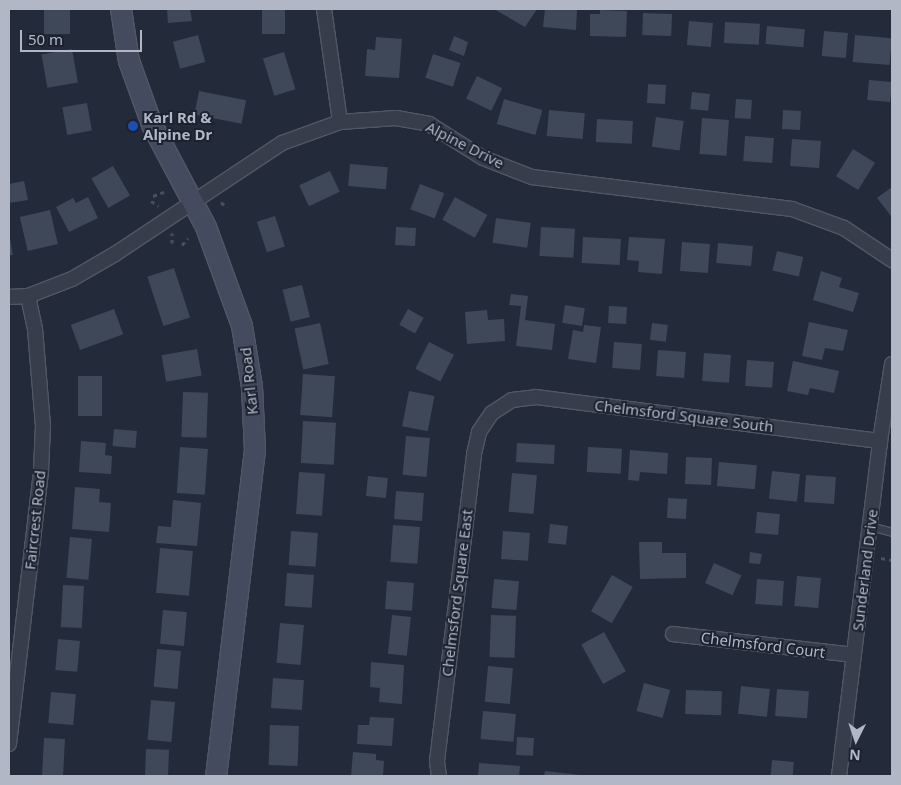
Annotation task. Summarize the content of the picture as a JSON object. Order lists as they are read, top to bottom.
{
  "streets": {
    "street": [
      "Alpine Drive",
      "Karl Road",
      "Chelmsford Square South",
      "Faircrest Road",
      "Sunderland Drive",
      "Chelmsford Square East",
      "Chelmsford Court"
    ]
  },
  "crossings": [
    ["Alpine Drive", "Karl Road"],
    ["Alpine Drive", "Faircrest Road"],
    ["Chelmsford Square South", "Sunderland Drive"],
    ["Chelmsford Square South", "Chelmsford Square East"],
    ["Sunderland Drive", "Chelmsford Court"]
  ],
  "places": ["Karl Rd & Alpine Dr"],
  "scale_bar": "50 m",
  "north": "bottom"
}
